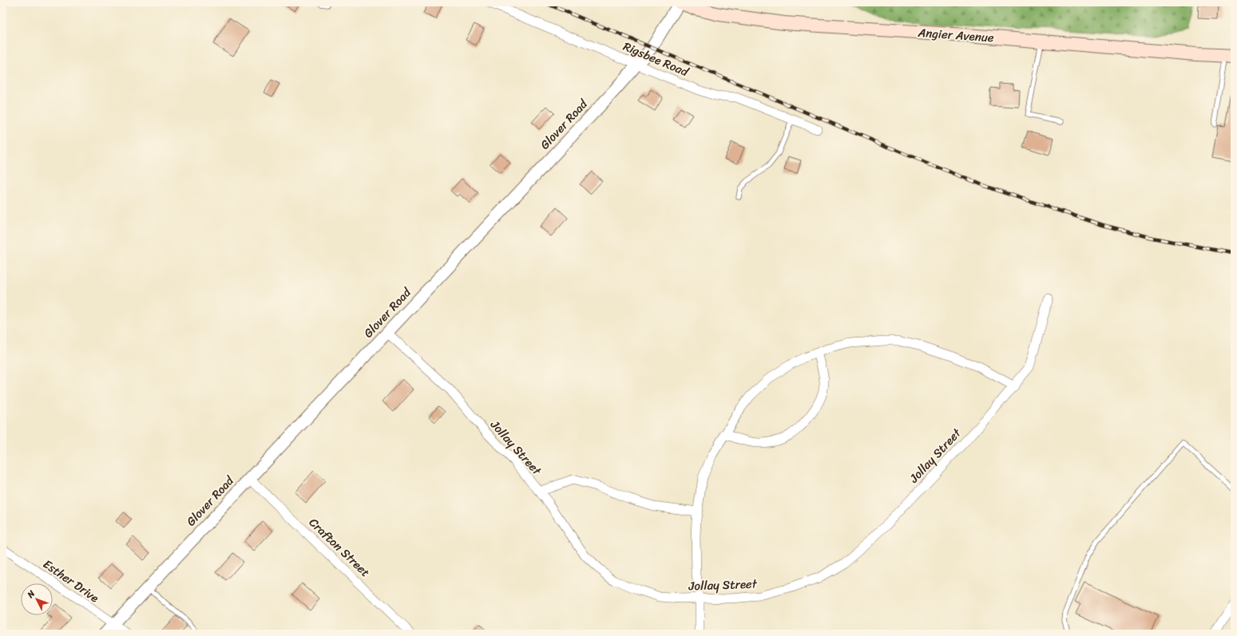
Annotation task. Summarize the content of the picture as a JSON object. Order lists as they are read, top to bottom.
{
  "streets": {
    "main road": ["Angier Avenue"],
    "street": [
      "Rigsbee Road",
      "Glover Road",
      "Jollay Street",
      "Crafton Street",
      "Esther Drive"
    ]
  },
  "crossings": [
    ["Angier Avenue", "Glover Road"],
    ["Rigsbee Road", "Glover Road"],
    ["Glover Road", "Jollay Street"],
    ["Glover Road", "Crafton Street"],
    ["Glover Road", "Esther Drive"]
  ],
  "north": "top left"
}
